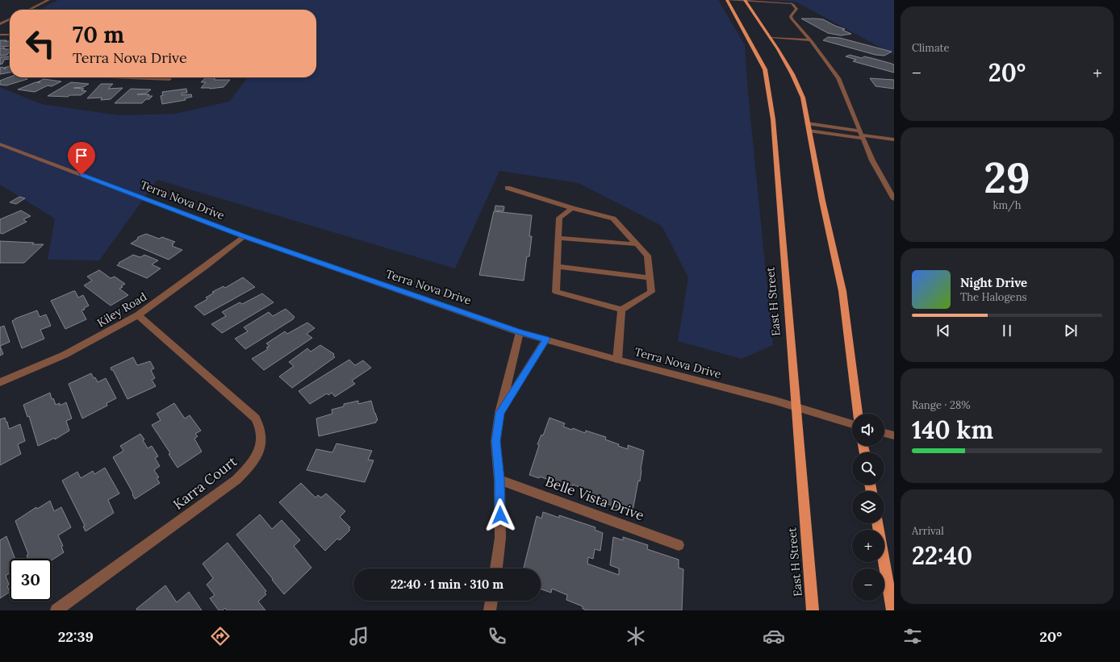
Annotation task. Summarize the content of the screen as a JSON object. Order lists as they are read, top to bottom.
{
  "streets": {
    "main road": ["East H Street"],
    "street": [
      "Terra Nova Drive",
      "Kiley Road",
      "Karra Court",
      "Belle Vista Drive"
    ]
  },
  "crossings": [
    ["Terra Nova Drive", "East H Street"],
    ["Terra Nova Drive", "Kiley Road"],
    ["Kiley Road", "Karra Court"]
  ],
  "page": {
    "tile": [
      "Climate",
      ["29", "km/h"],
      ["Range · 28%", "140 km"],
      ["Arrival", "22:40"]
    ],
    "turn": ["70 m", "Terra Nova Drive"],
    "heat": ["−", "20°", "+"],
    "song": ["Night Drive", "The Halogens"],
    "map_buttons": ["+", "−"],
    "limit": "30",
    "trip": "22:40 · 1 min · 310 m",
    "tabs": ["22:39", "20°"]
  }
}
